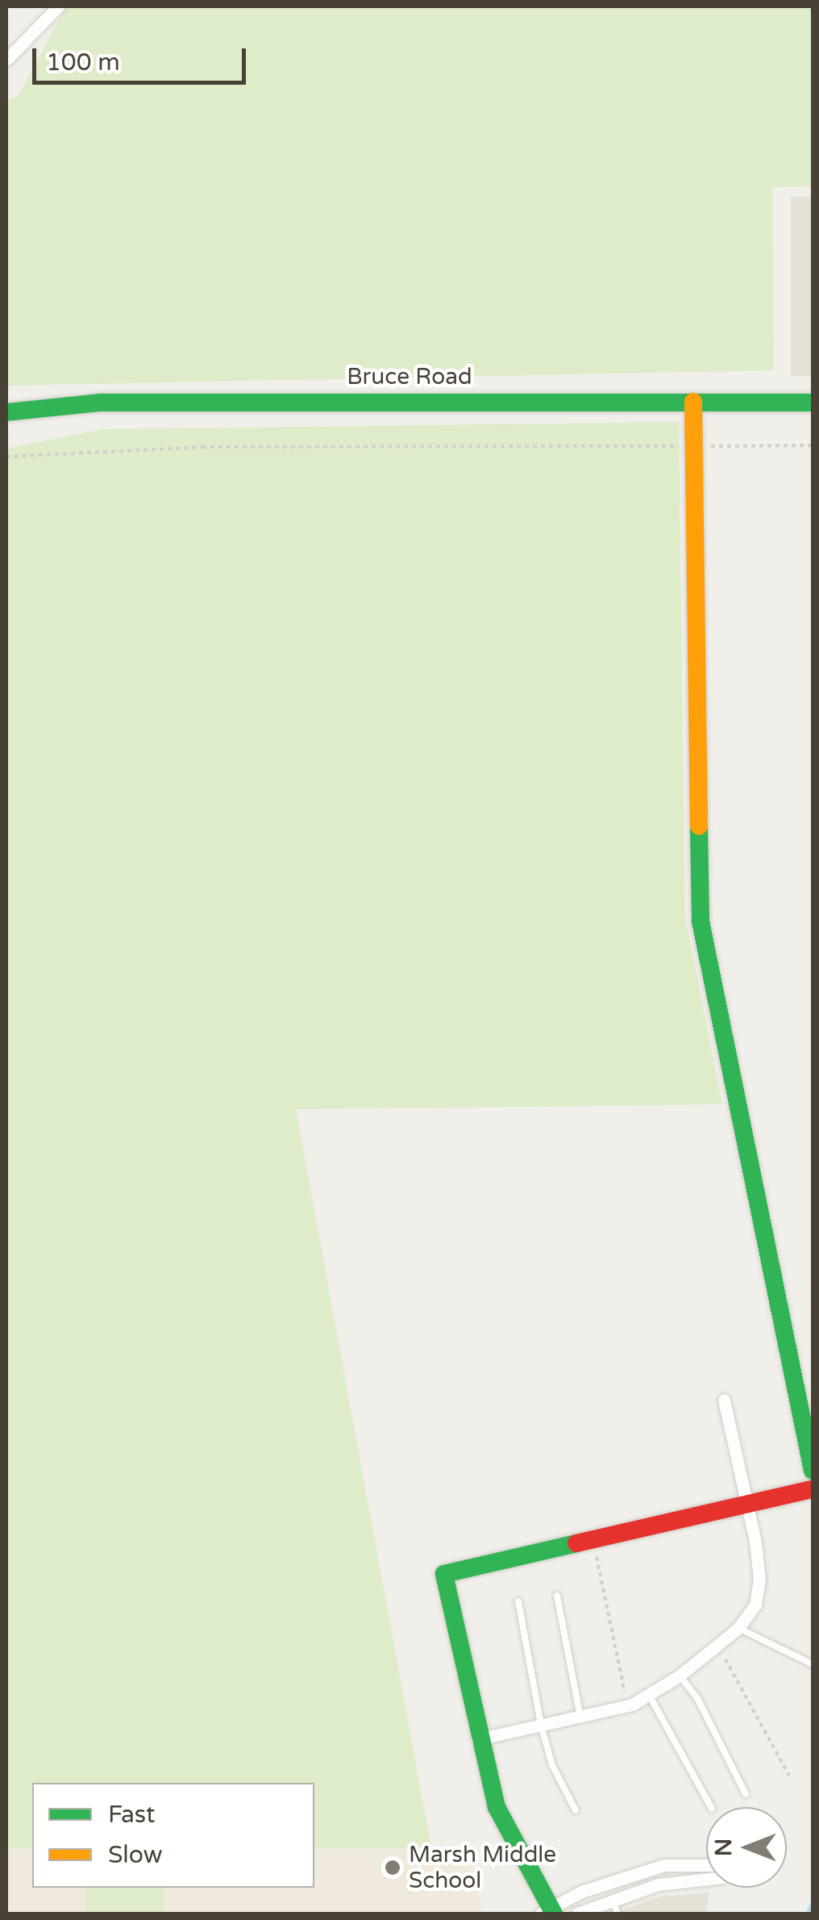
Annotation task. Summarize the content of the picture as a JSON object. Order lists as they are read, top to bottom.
{
  "streets": {
    "street": ["Bruce Road"]
  },
  "places": ["Marsh Middle School"],
  "legend": ["Fast", "Slow"],
  "scale_bar": "100 m",
  "north": "left"
}
